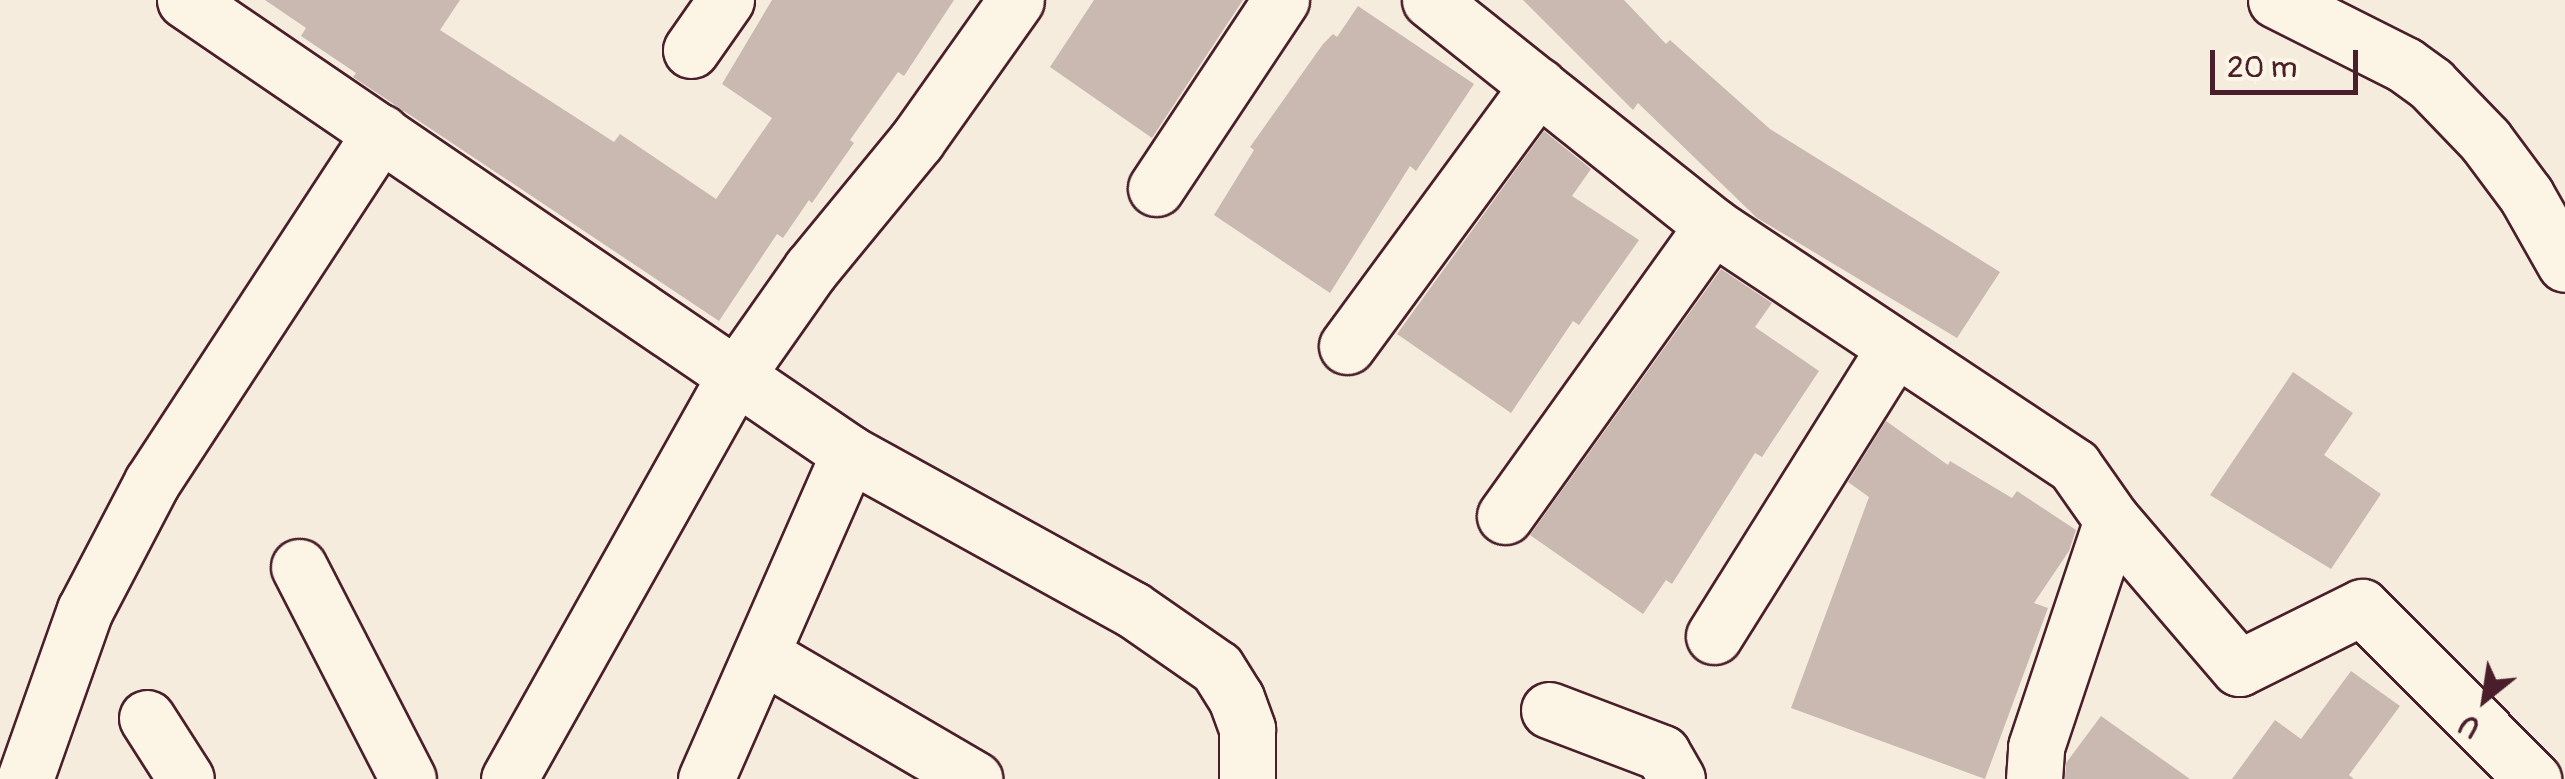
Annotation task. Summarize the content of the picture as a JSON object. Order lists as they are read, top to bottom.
{
  "scale_bar": "20 m",
  "north": "bottom left"
}
